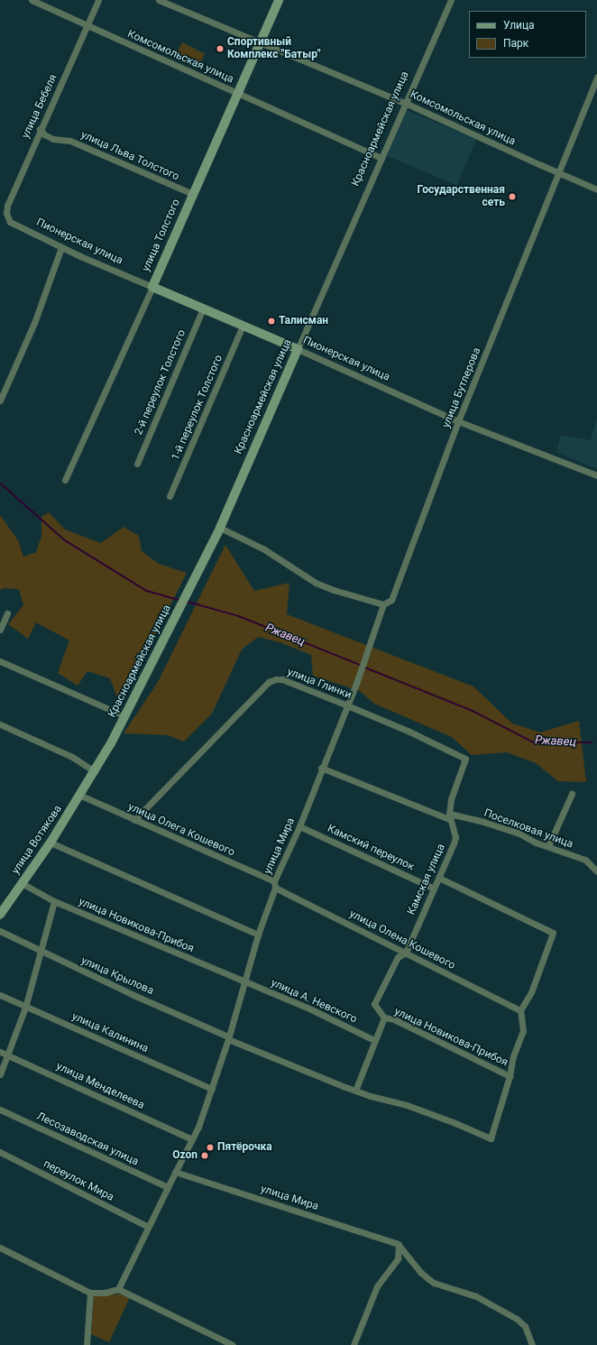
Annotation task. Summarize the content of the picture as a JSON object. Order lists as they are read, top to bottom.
{
  "streets": {
    "street": [
      "Комсомольская улица",
      "улица Бебеля",
      "Красноармейская улица",
      "улица Льва Толстого",
      "улица Толстого",
      "Пионерская улица",
      "2-й переулок Толстого",
      "улица Бутлерова",
      "1-й переулок Толстого",
      "улица Глинки",
      "Поселковая улица",
      "улица Олега Кошевого",
      "улица Вотякова",
      "улица Мира",
      "Камский переулок",
      "Камская улица",
      "улица Новикова-Прибоя",
      "улица Олена Кошевого",
      "улица Крылова",
      "улица А. Невского",
      "улица Калинина",
      "улица Менделеева",
      "Лесозаводская улица",
      "переулок Мира"
    ]
  },
  "crossings": [
    ["Комсомольская улица", "улица Бебеля"],
    ["Комсомольская улица", "Красноармейская улица"],
    ["Комсомольская улица", "улица Толстого"],
    ["Комсомольская улица", "улица Бутлерова"],
    ["улица Бебеля", "улица Льва Толстого"],
    ["улица Бебеля", "Пионерская улица"],
    ["Красноармейская улица", "Пионерская улица"],
    ["Красноармейская улица", "улица Олега Кошевого"],
    ["Красноармейская улица", "улица Вотякова"],
    ["улица Льва Толстого", "улица Толстого"],
    ["улица Толстого", "Пионерская улица"],
    ["Пионерская улица", "2-й переулок Толстого"],
    ["Пионерская улица", "улица Бутлерова"],
    ["Пионерская улица", "1-й переулок Толстого"],
    ["улица Бутлерова", "улица Глинки"],
    ["улица Бутлерова", "улица Мира"],
    ["улица Глинки", "Поселковая улица"],
    ["улица Глинки", "улица Олега Кошевого"],
    ["улица Глинки", "улица Мира"],
    ["улица Глинки", "Камская улица"],
    ["Поселковая улица", "улица Мира"],
    ["Поселковая улица", "Камская улица"],
    ["улица Олега Кошевого", "улица Вотякова"],
    ["улица Олега Кошевого", "улица Мира"],
    ["улица Олега Кошевого", "улица Олена Кошевого"],
    ["улица Вотякова", "улица Новикова-Прибоя"],
    ["улица Мира", "Камский переулок"],
    ["улица Мира", "улица Новикова-Прибоя"],
    ["улица Мира", "улица Олена Кошевого"],
    ["улица Мира", "улица Крылова"],
    ["улица Мира", "улица А. Невского"],
    ["улица Мира", "улица Калинина"],
    ["улица Мира", "улица Менделеева"],
    ["улица Мира", "Лесозаводская улица"],
    ["улица Мира", "переулок Мира"],
    ["Камский переулок", "Камская улица"],
    ["Камская улица", "улица Олена Кошевого"],
    ["улица Новикова-Прибоя", "улица А. Невского"]
  ],
  "water": ["Ржавец"],
  "places": [
    "Спортивный Комплекс \"Батыр\"",
    "Государственная сеть",
    "Талисман",
    "Пятёрочка",
    "Ozon"
  ],
  "legend": ["Улица", "Парк"]
}
